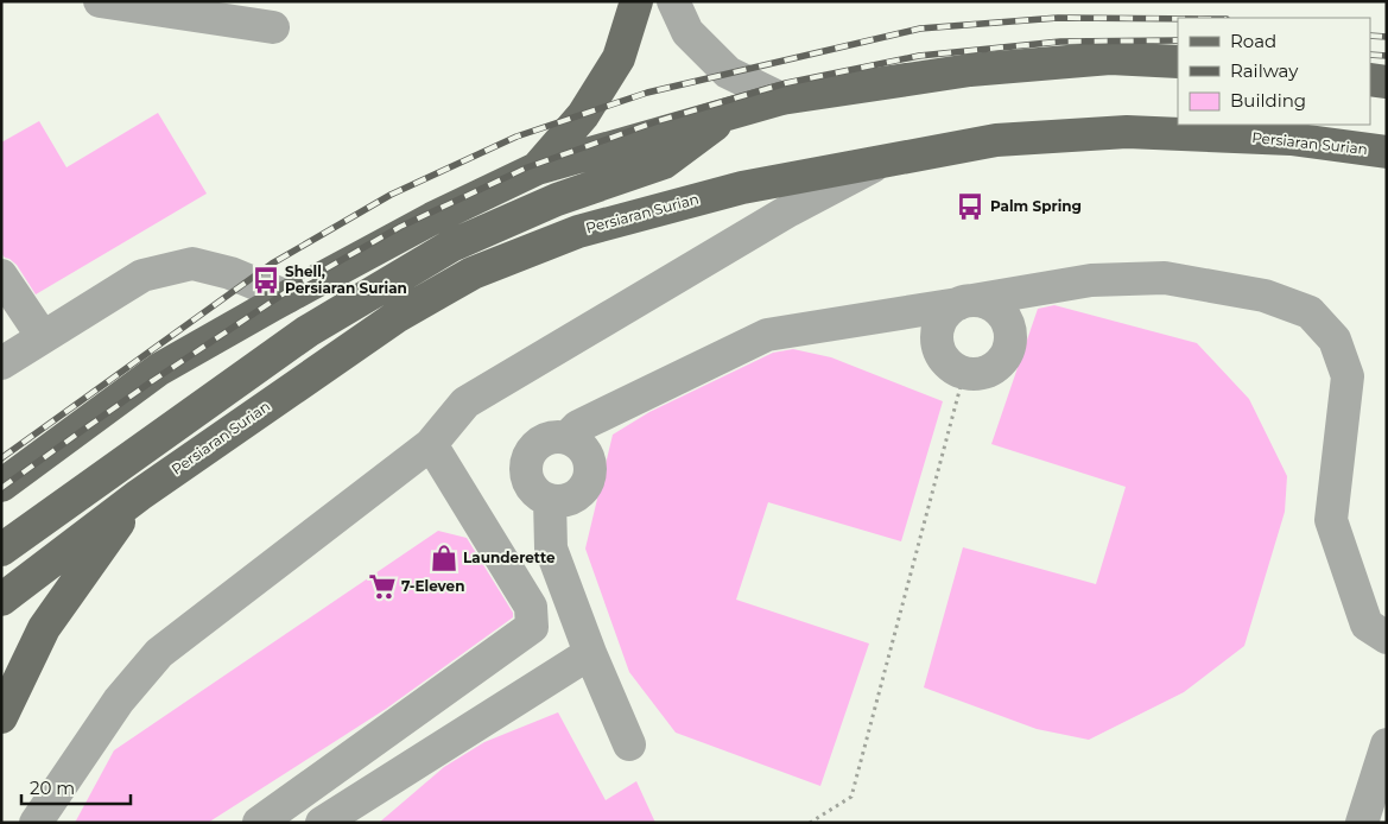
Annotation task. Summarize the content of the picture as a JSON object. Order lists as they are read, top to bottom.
{
  "streets": {
    "main road": ["Persiaran Surian"]
  },
  "places": {
    "bus stop": ["Palm Spring", "Shell, Persiaran Surian"],
    "shop": ["Launderette"],
    "supermarket": ["7-Eleven"]
  },
  "legend": ["Road", "Railway", "Building"],
  "scale_bar": "20 m"
}
